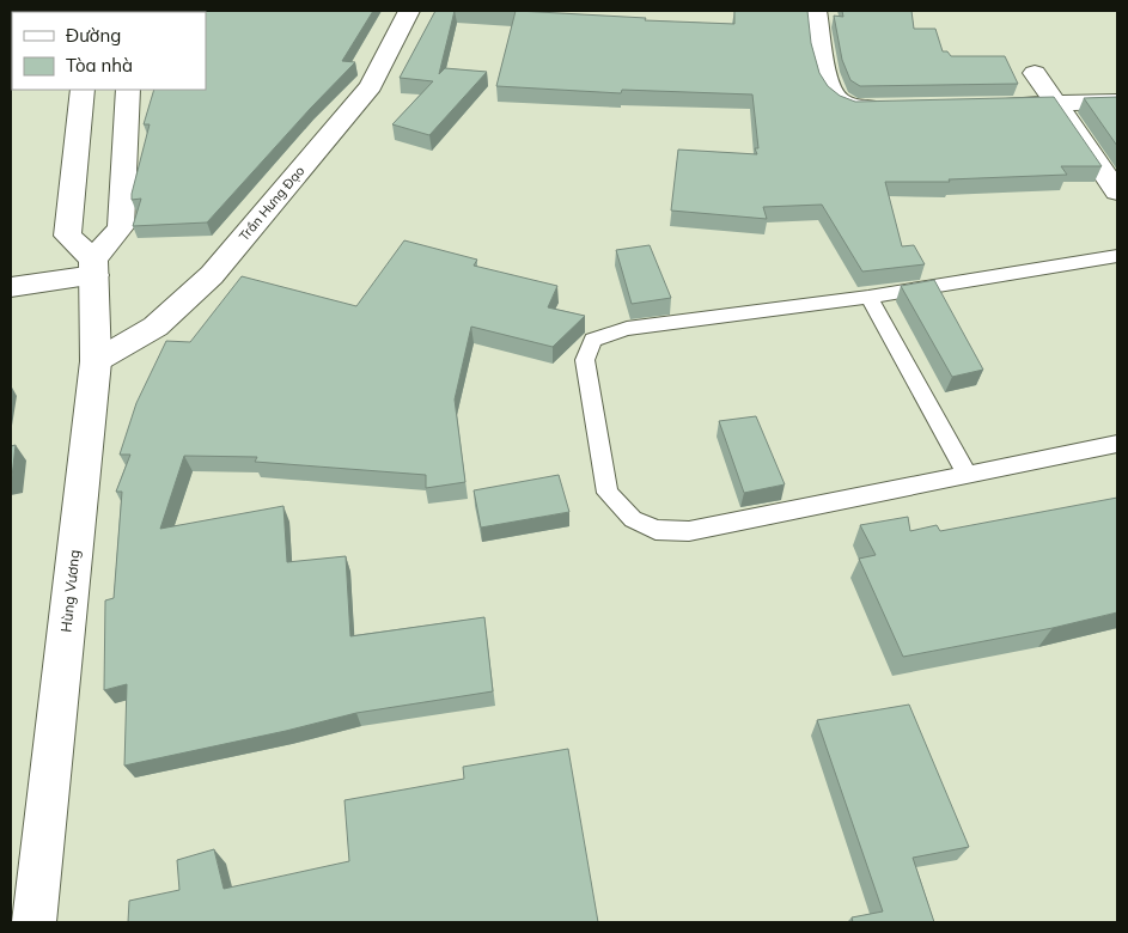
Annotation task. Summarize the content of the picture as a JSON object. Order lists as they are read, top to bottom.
{
  "streets": {
    "street": ["Trần Hưng Đạo", "Hùng Vương"]
  },
  "crossings": [
    ["Trần Hưng Đạo", "Hùng Vương"]
  ],
  "legend": ["Đường", "Tòa nhà"]
}
